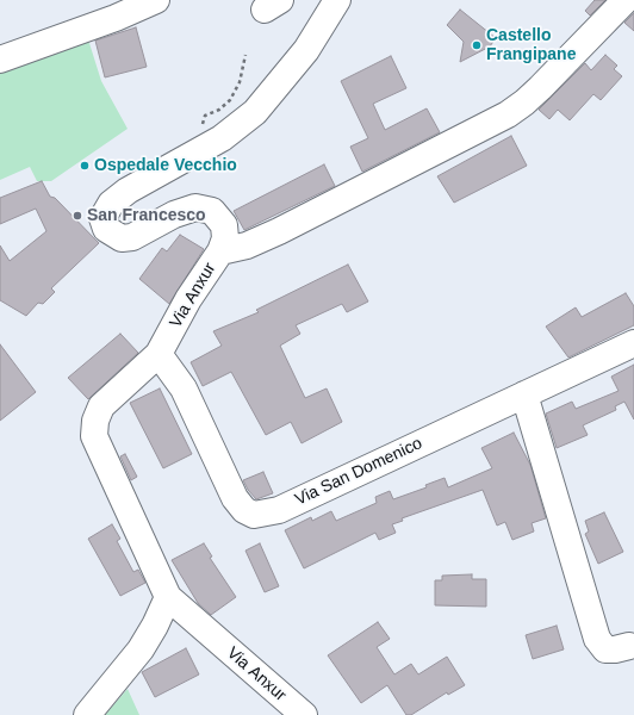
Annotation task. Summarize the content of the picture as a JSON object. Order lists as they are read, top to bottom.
{
  "streets": {
    "street": ["Via Anxur", "Via San Domenico"]
  },
  "crossings": [
    ["Via Anxur", "Via San Domenico"]
  ],
  "places": ["Castello Frangipane", "Ospedale Vecchio", "San Francesco"]
}
